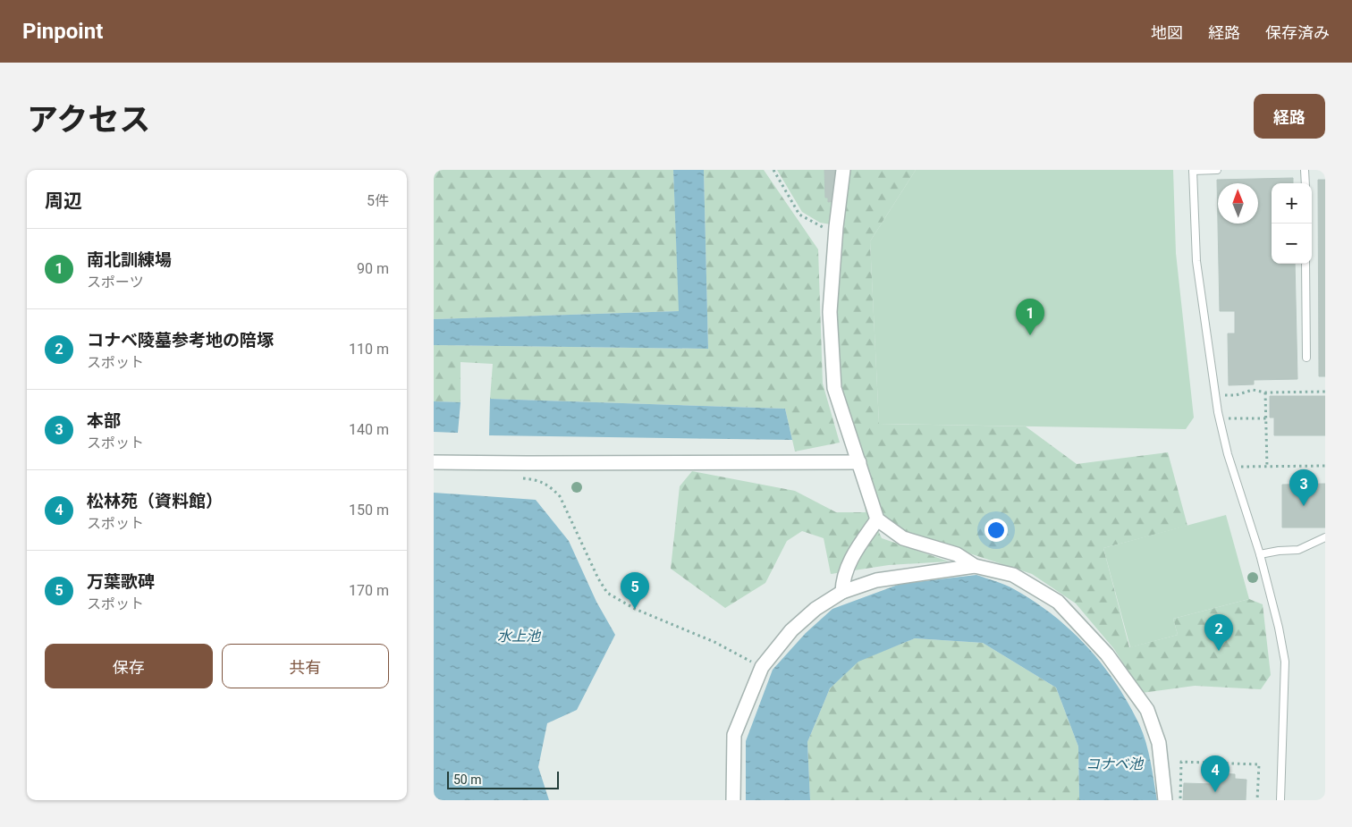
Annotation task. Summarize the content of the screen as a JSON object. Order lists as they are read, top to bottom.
{
  "water": ["水上池", "コナベ池"],
  "scale_bar": "50 m",
  "north": "top",
  "page": {
    "header": "Pinpoint",
    "nav": ["地図", "経路", "保存済み"],
    "title": "アクセス",
    "buttons": [
      "経路",
      ["保存", "共有"]
    ],
    "heading": ["周辺", "5件"],
    "map_buttons": ["+", "−"],
    "list": [
      {
        "mark": "1",
        "name": "南北訓練場",
        "note": "スポーツ",
        "value": "90 m"
      },
      {
        "mark": "2",
        "name": "コナベ陵墓参考地の陪塚",
        "note": "スポット",
        "value": "110 m"
      },
      {
        "mark": "3",
        "name": "本部",
        "note": "スポット",
        "value": "140 m"
      },
      {
        "mark": "4",
        "name": "松林苑（資料館）",
        "note": "スポット",
        "value": "150 m"
      },
      {
        "mark": "5",
        "name": "万葉歌碑",
        "note": "スポット",
        "value": "170 m"
      }
    ],
    "pins": [
      "1",
      "3",
      "5",
      "2",
      "4"
    ],
    "scale": "50 m"
  }
}
